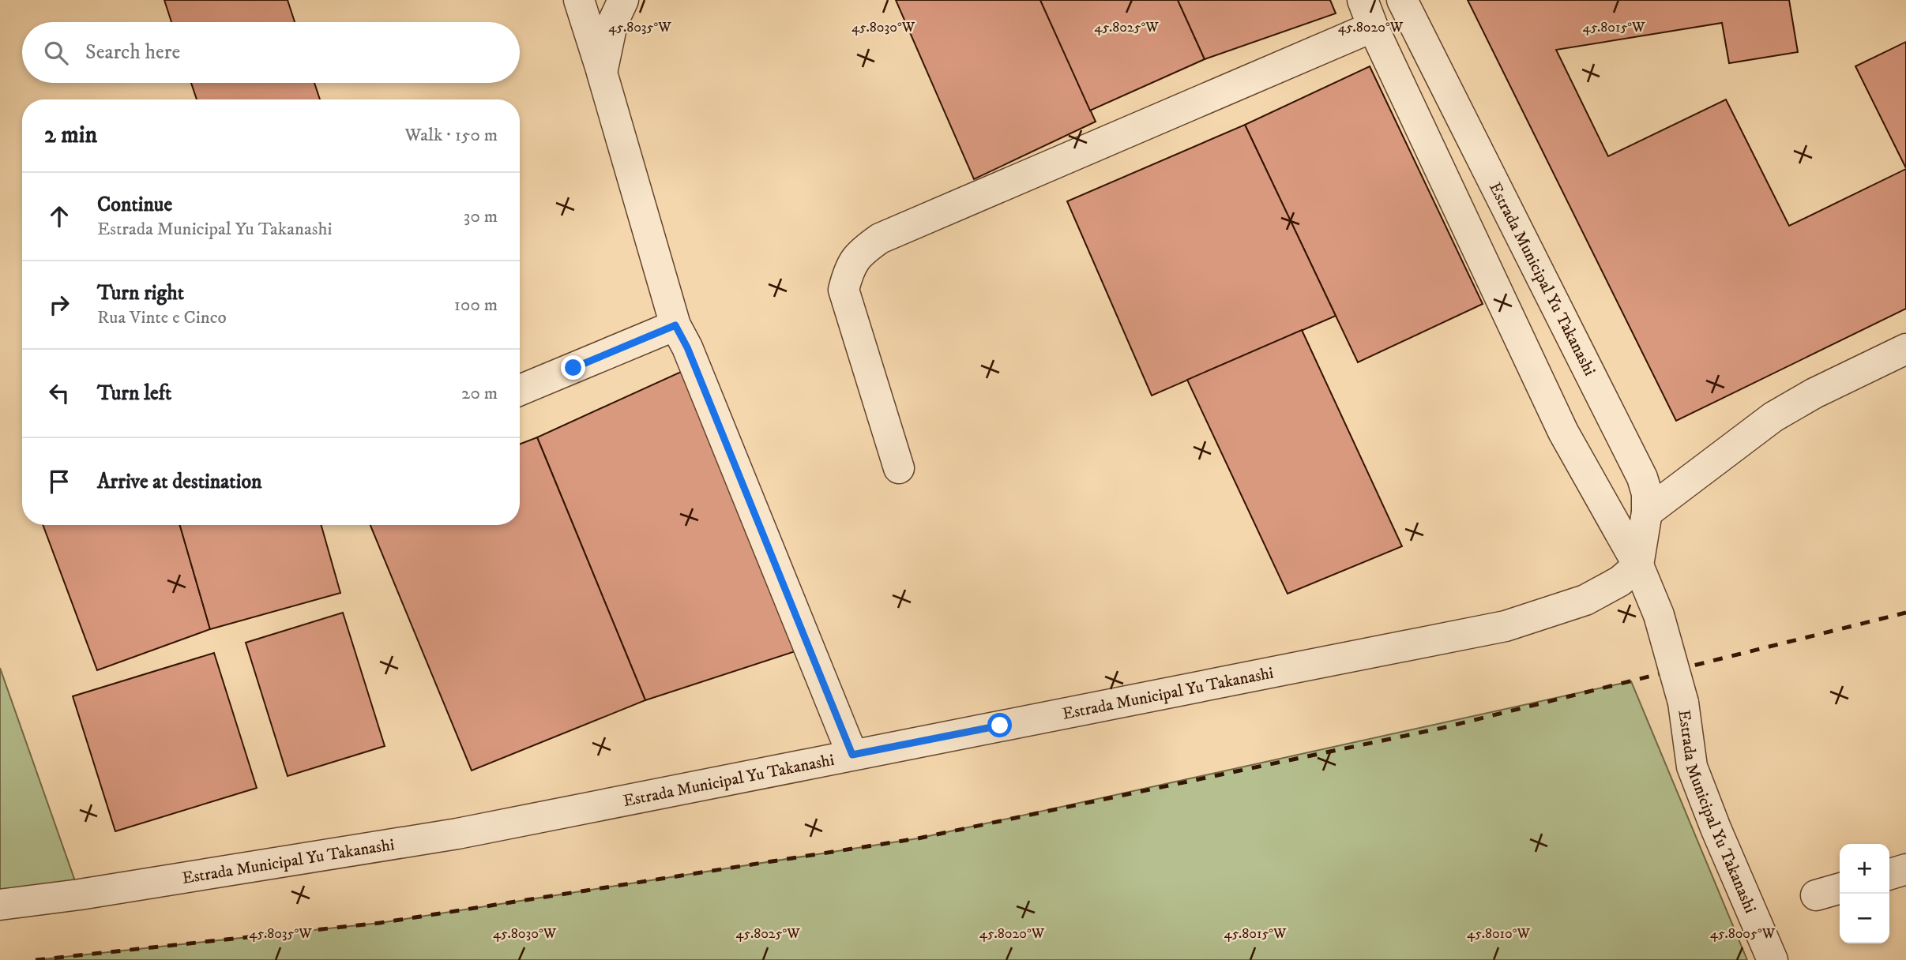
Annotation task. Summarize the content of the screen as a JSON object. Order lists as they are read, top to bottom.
{
  "streets": {
    "street": ["Estrada Municipal Yu Takanashi"]
  },
  "page": {
    "search": "Search here",
    "heading": ["2 min", "Walk · 150 m"],
    "list": [
      ["Continue", "Estrada Municipal Yu Takanashi", "30 m"],
      ["Turn right", "Rua Vinte e Cinco", "100 m"],
      ["Turn left", "20 m"],
      "Arrive at destination"
    ],
    "map_buttons": ["+", "−"]
  },
  "coordinates": [
    "45.8015°W",
    "45.8035°W",
    "45.8030°W",
    "45.8025°W",
    "45.8020°W",
    "45.8010°W",
    "45.8005°W"
  ]
}
